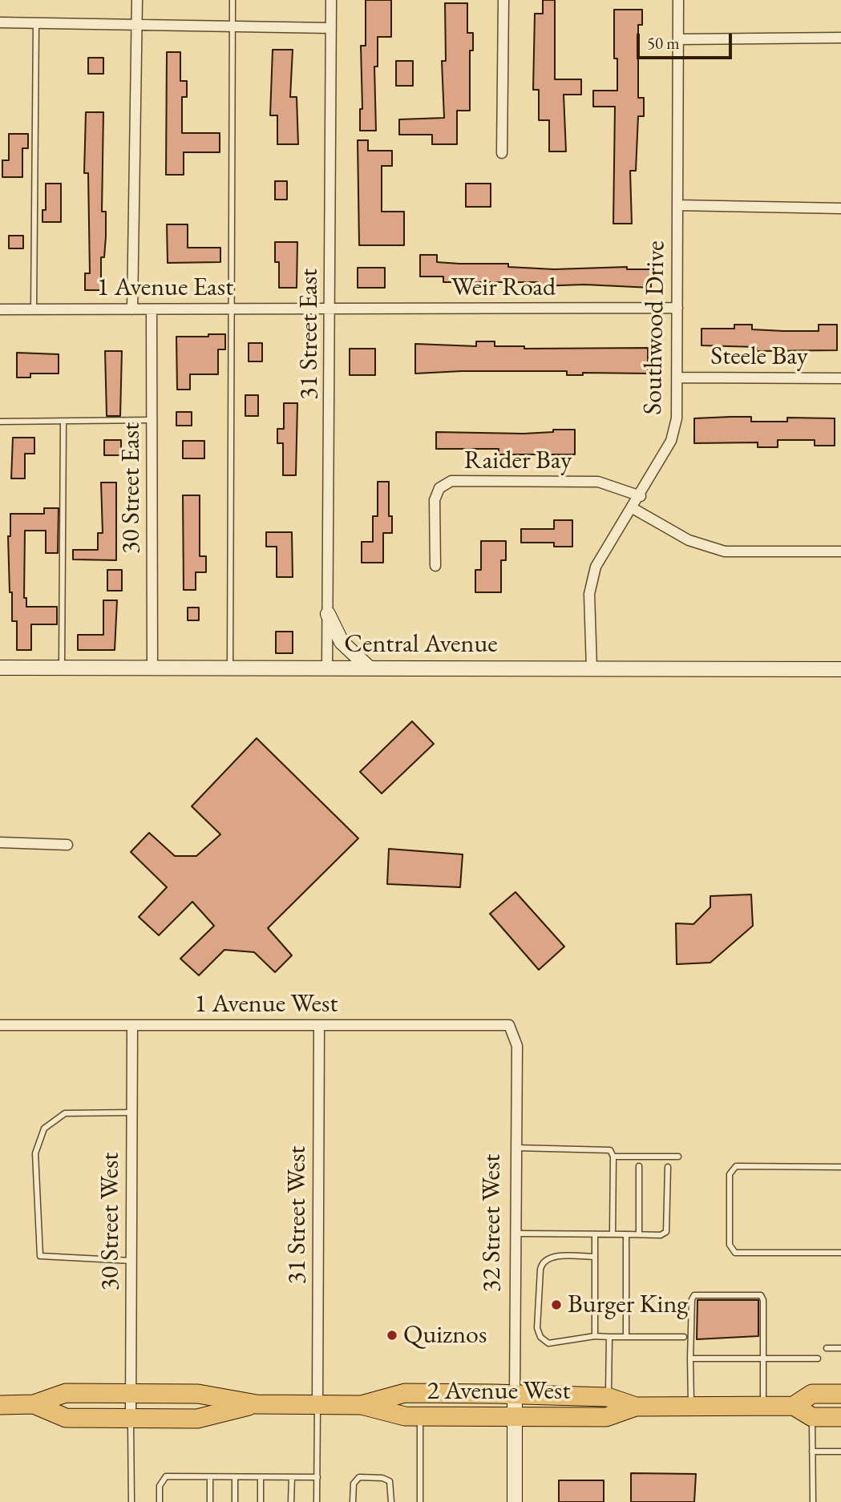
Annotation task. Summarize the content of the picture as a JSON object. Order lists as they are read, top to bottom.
{
  "streets": {
    "highway": ["2 Avenue West"],
    "street": [
      "1 Avenue East",
      "Weir Road",
      "Southwood Drive",
      "31 Street East",
      "Steele Bay",
      "Raider Bay",
      "30 Street East",
      "Central Avenue",
      "1 Avenue West",
      "31 Street West",
      "30 Street West",
      "32 Street West"
    ]
  },
  "crossings": [
    ["1 Avenue East", "Weir Road"],
    ["1 Avenue East", "31 Street East"],
    ["1 Avenue East", "30 Street East"],
    ["Weir Road", "Southwood Drive"],
    ["Weir Road", "31 Street East"],
    ["Southwood Drive", "Steele Bay"],
    ["Southwood Drive", "Raider Bay"],
    ["Southwood Drive", "Central Avenue"],
    ["31 Street East", "Central Avenue"],
    ["30 Street East", "Central Avenue"],
    ["1 Avenue West", "31 Street West"],
    ["1 Avenue West", "30 Street West"],
    ["1 Avenue West", "32 Street West"],
    ["31 Street West", "2 Avenue West"],
    ["30 Street West", "2 Avenue West"],
    ["32 Street West", "2 Avenue West"]
  ],
  "places": ["Burger King", "Quiznos"],
  "scale_bar": "50 m"
}
